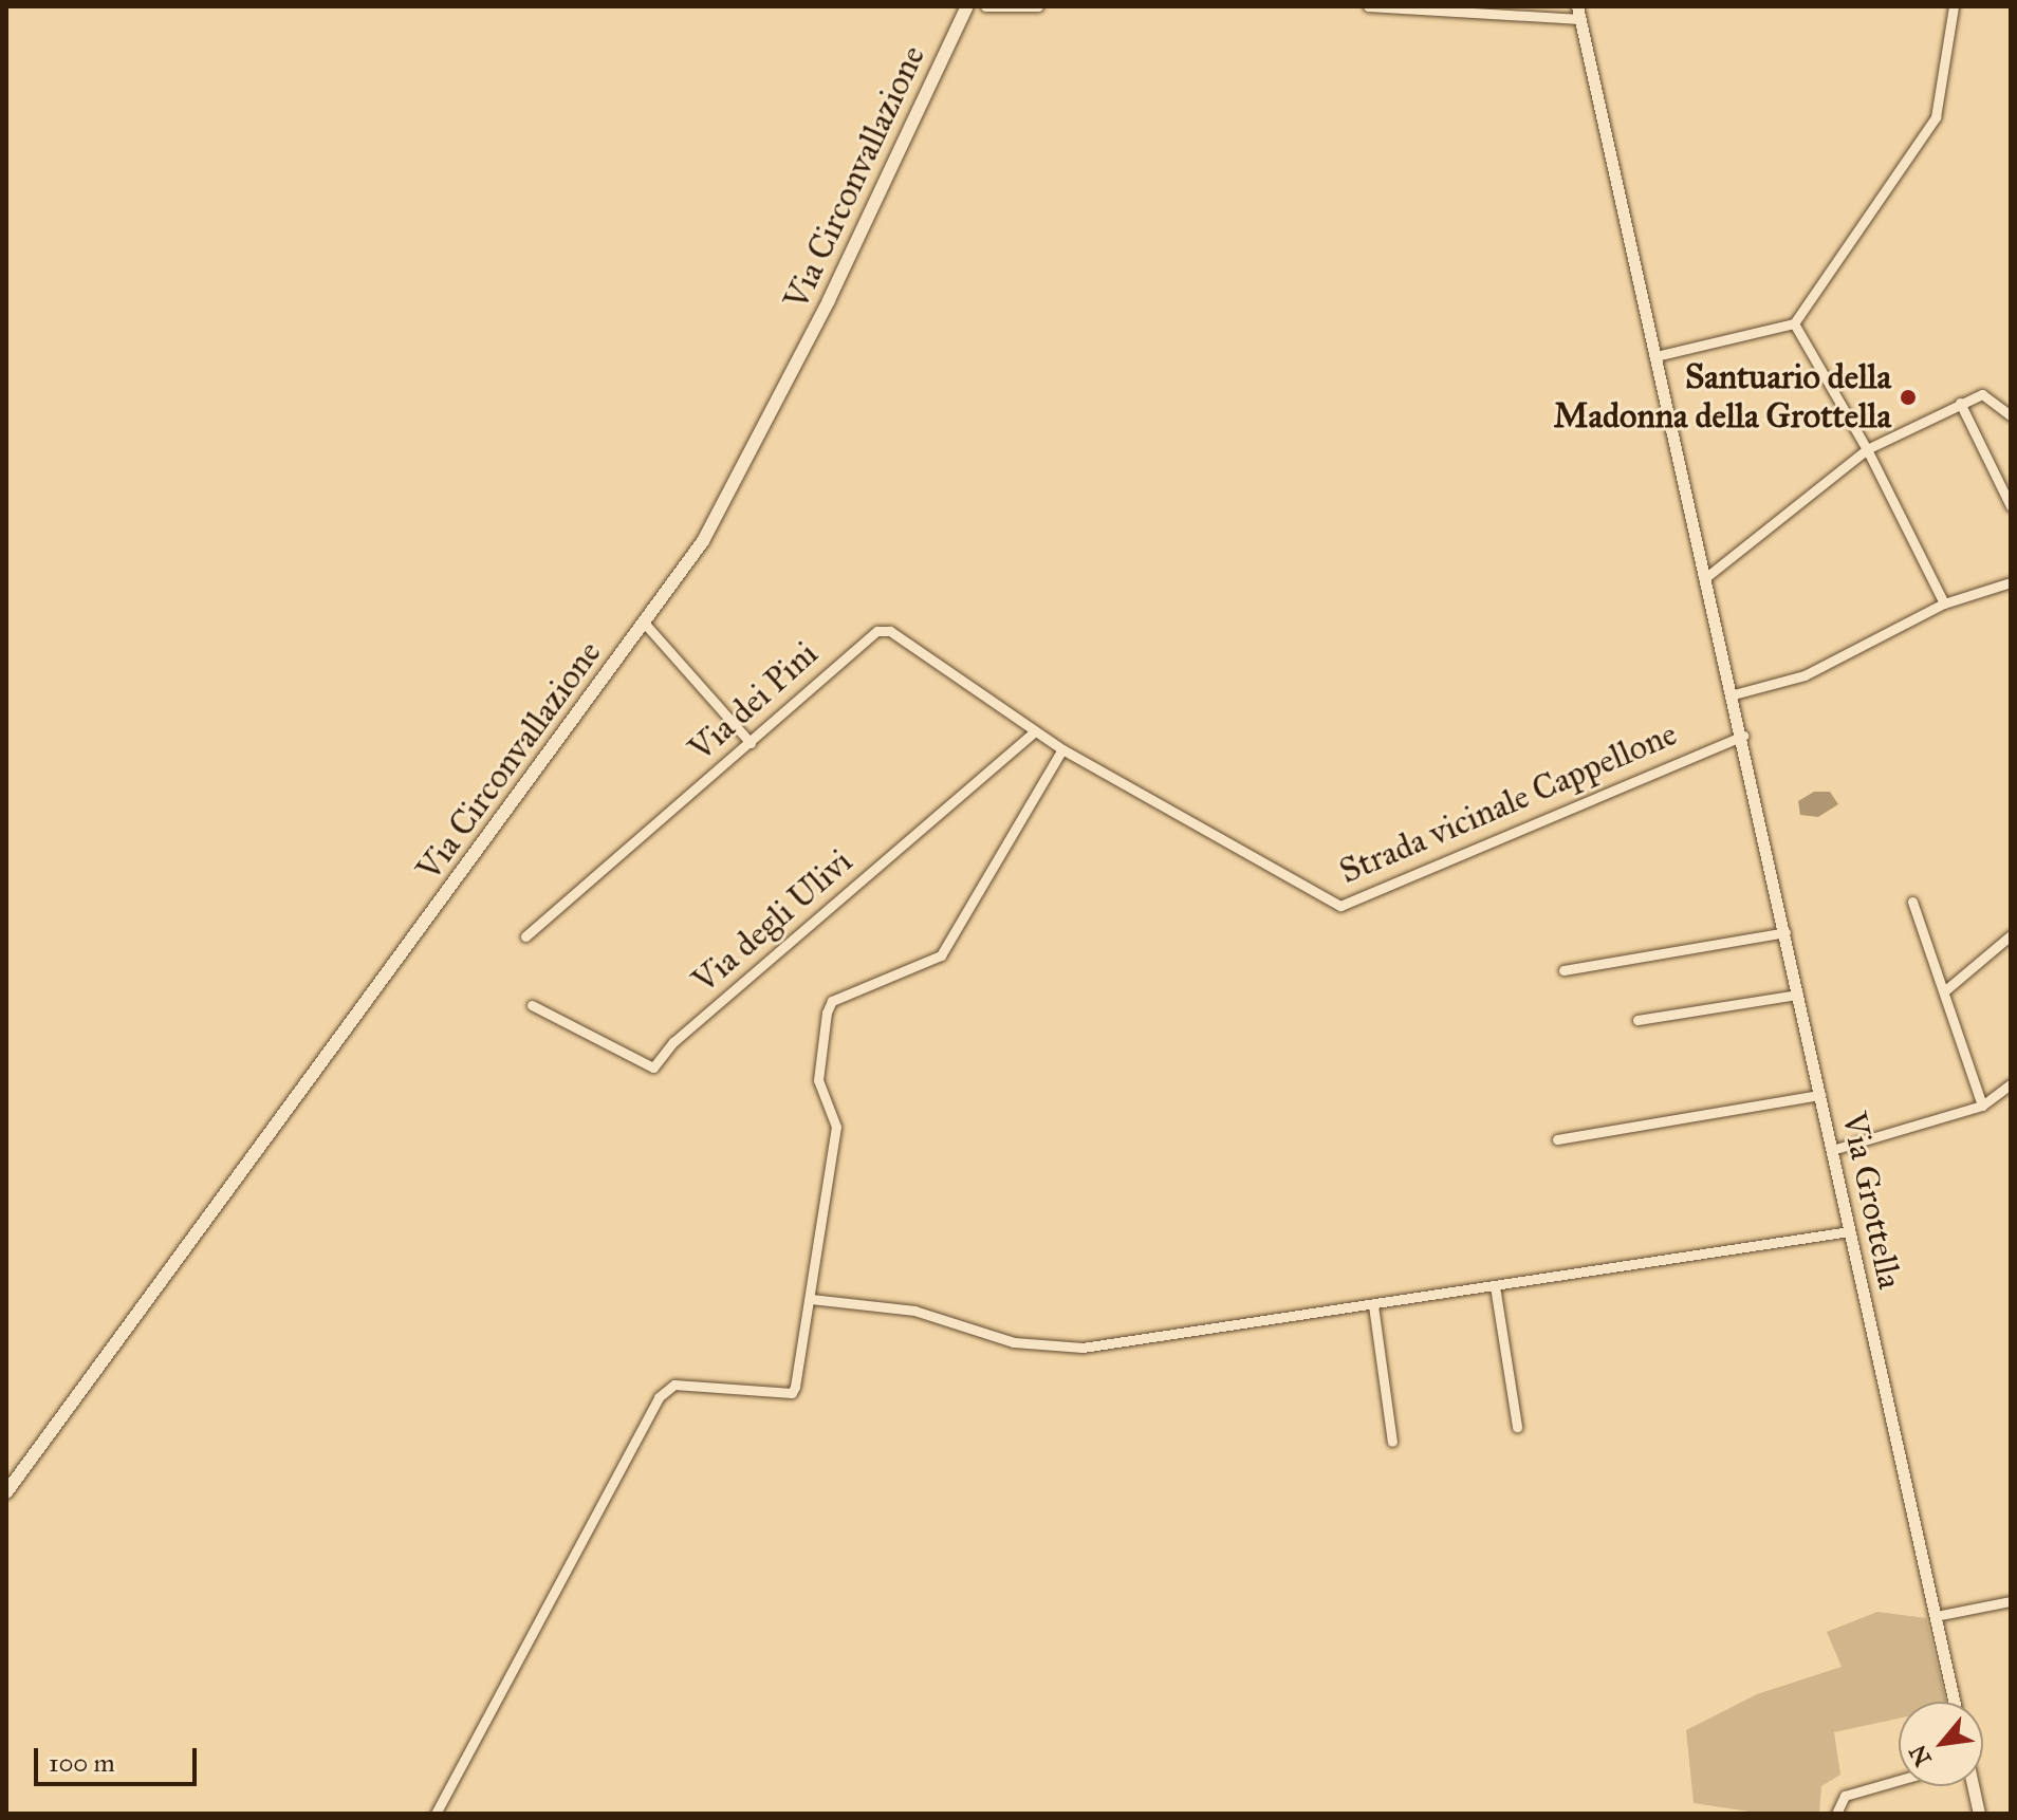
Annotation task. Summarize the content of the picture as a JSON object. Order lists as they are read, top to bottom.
{
  "streets": {
    "main road": ["Via Circonvallazione"],
    "street": [
      "Via dei Pini",
      "Strada vicinale Cappellone",
      "Via degli Ulivi",
      "Via Grottella"
    ]
  },
  "crossings": [
    ["Via dei Pini", "Strada vicinale Cappellone"],
    ["Via dei Pini", "Via degli Ulivi"],
    ["Strada vicinale Cappellone", "Via degli Ulivi"],
    ["Strada vicinale Cappellone", "Via Grottella"]
  ],
  "places": ["Santuario della Madonna della Grottella"],
  "scale_bar": "100 m",
  "north": "bottom left"
}
